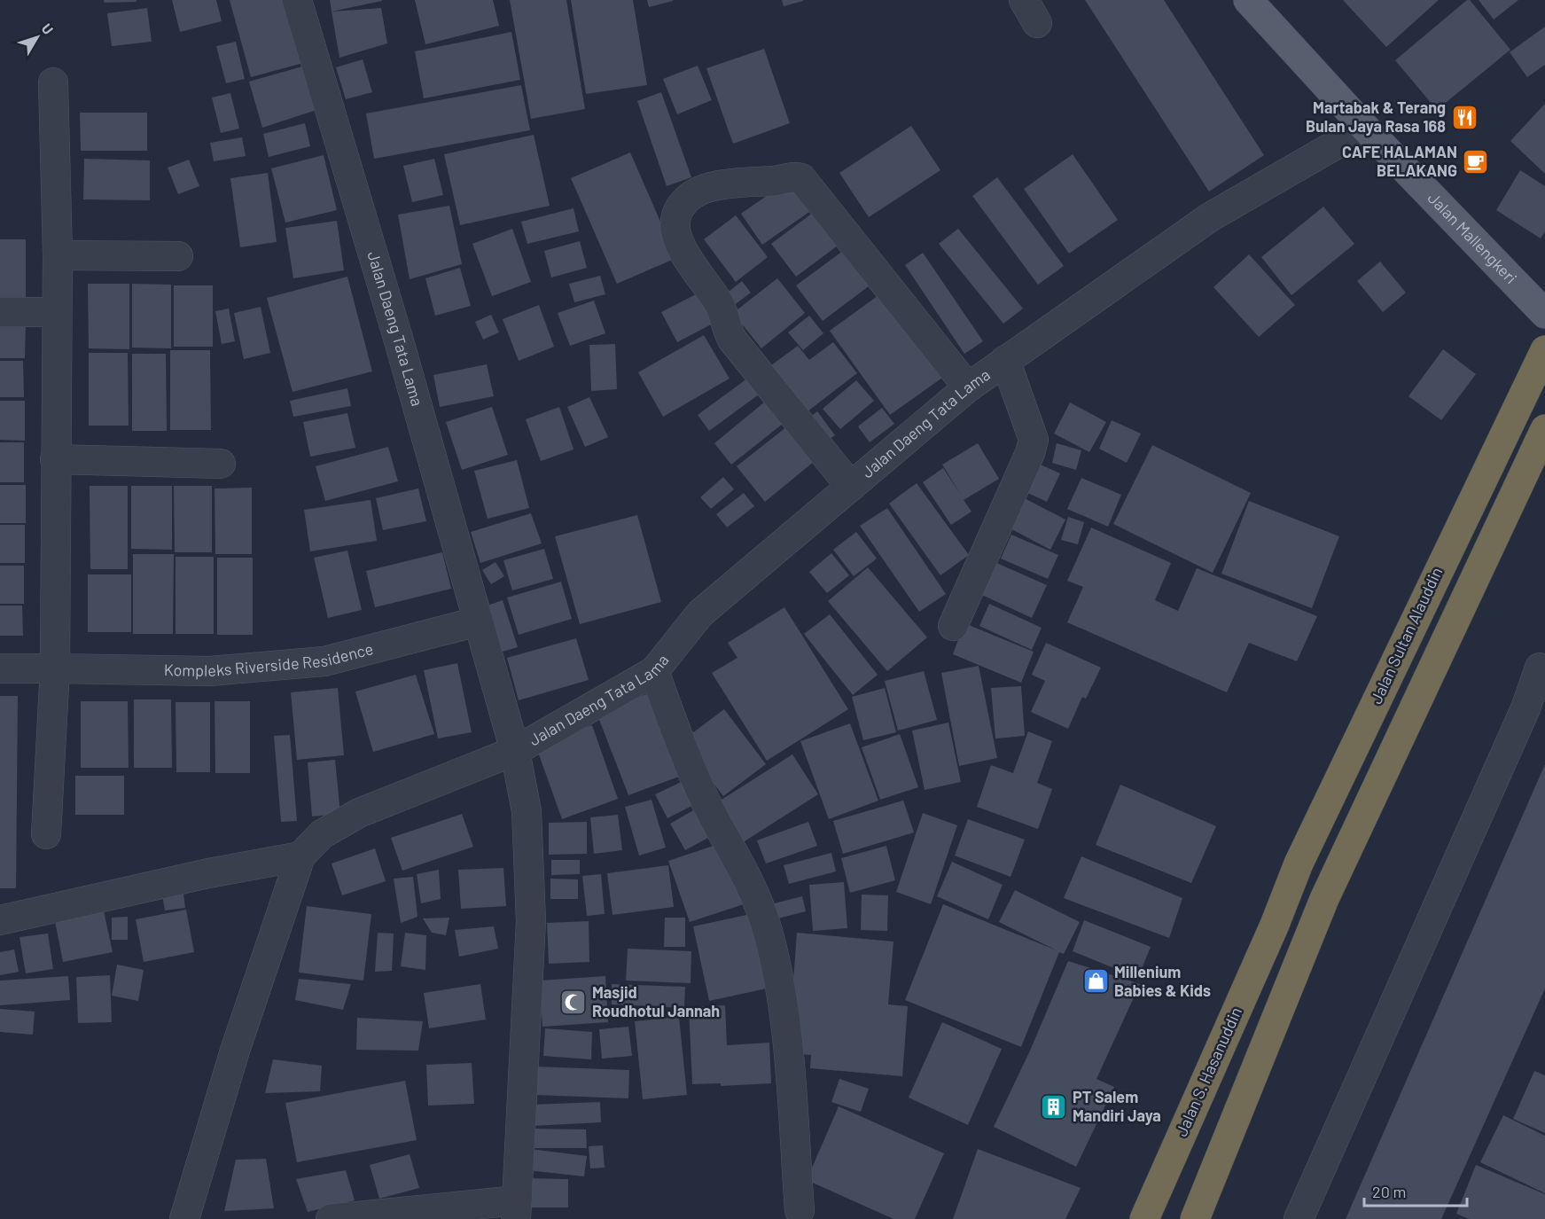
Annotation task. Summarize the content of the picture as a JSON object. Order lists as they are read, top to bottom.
{
  "streets": {
    "highway": ["Jalan Sultan Alauddin", "Jalan S. Hasanuddin"],
    "main road": ["Jalan Mallengkeri"],
    "street": ["Jalan Daeng Tata Lama", "Kompleks Riverside Residence"]
  },
  "crossings": [
    ["Jalan Mallengkeri", "Jalan Daeng Tata Lama"],
    ["Jalan Daeng Tata Lama", "Kompleks Riverside Residence"],
    ["Jalan Sultan Alauddin", "Jalan S. Hasanuddin"]
  ],
  "places": {
    "restaurant": ["Martabak & Terang Bulan Jaya Rasa 168"],
    "cafe": ["CAFE HALAMAN BELAKANG"],
    "shop": ["Millenium Babies & Kids"],
    "mosque": ["Masjid Roudhotul Jannah"],
    "building": ["PT Salem Mandiri Jaya"]
  },
  "scale_bar": "20 m",
  "north": "top right"
}
